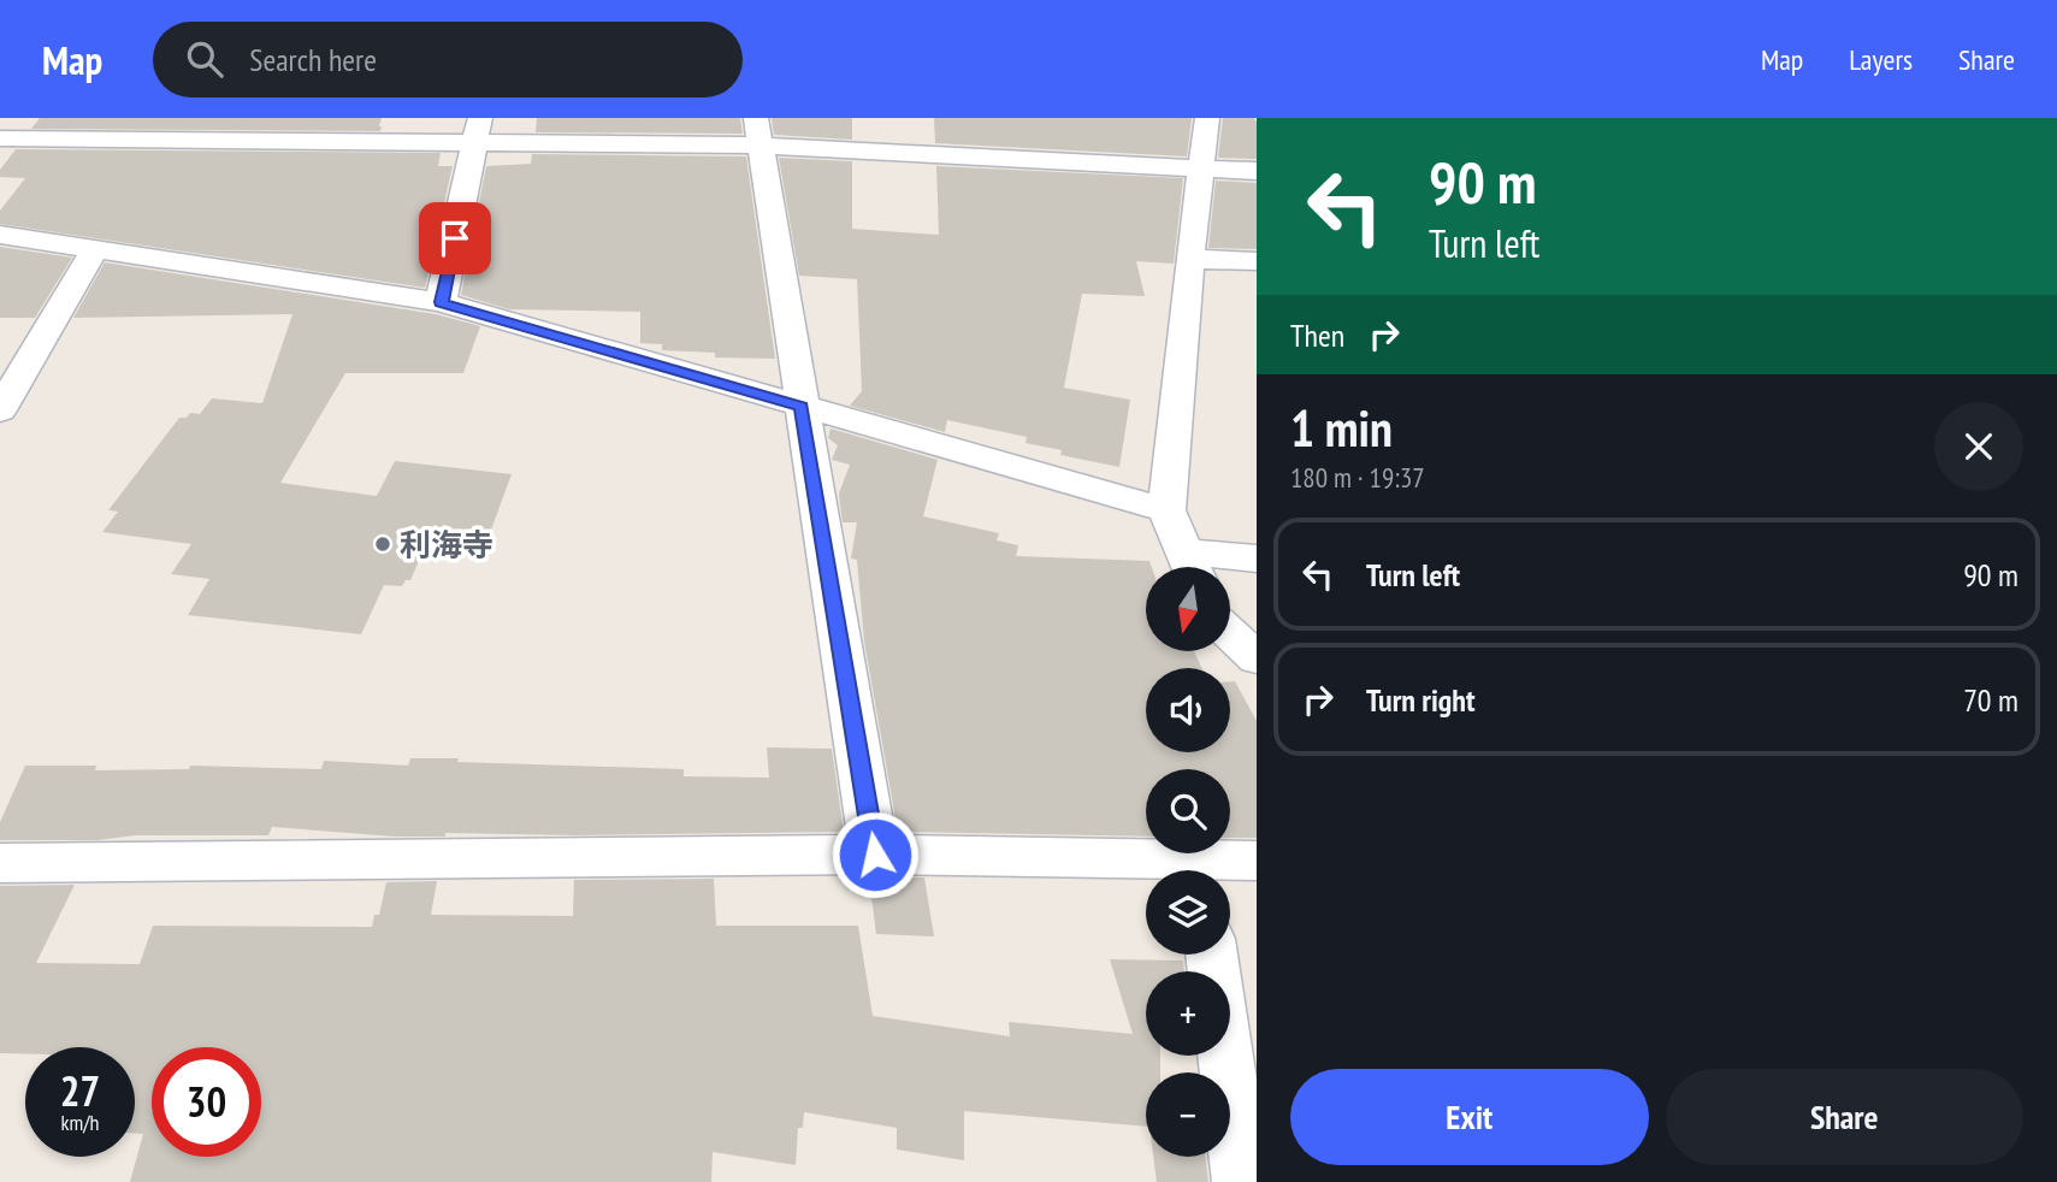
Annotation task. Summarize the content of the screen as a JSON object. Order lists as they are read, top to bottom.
{
  "places": ["利海寺"],
  "north": "bottom",
  "page": {
    "header": "Map",
    "search": "Search here",
    "nav": ["Map", "Layers", "Share"],
    "turn": ["90 m", "Turn left"],
    "then": "Then",
    "heading": ["1 min", "180 m · 19:37"],
    "list": [
      {
        "name": "Turn left",
        "value": "90 m"
      },
      {
        "name": "Turn right",
        "value": "70 m"
      }
    ],
    "map_buttons": ["+", "−"],
    "speed": "27 km/h",
    "limit": "30",
    "buttons": ["Exit", "Share"]
  }
}
